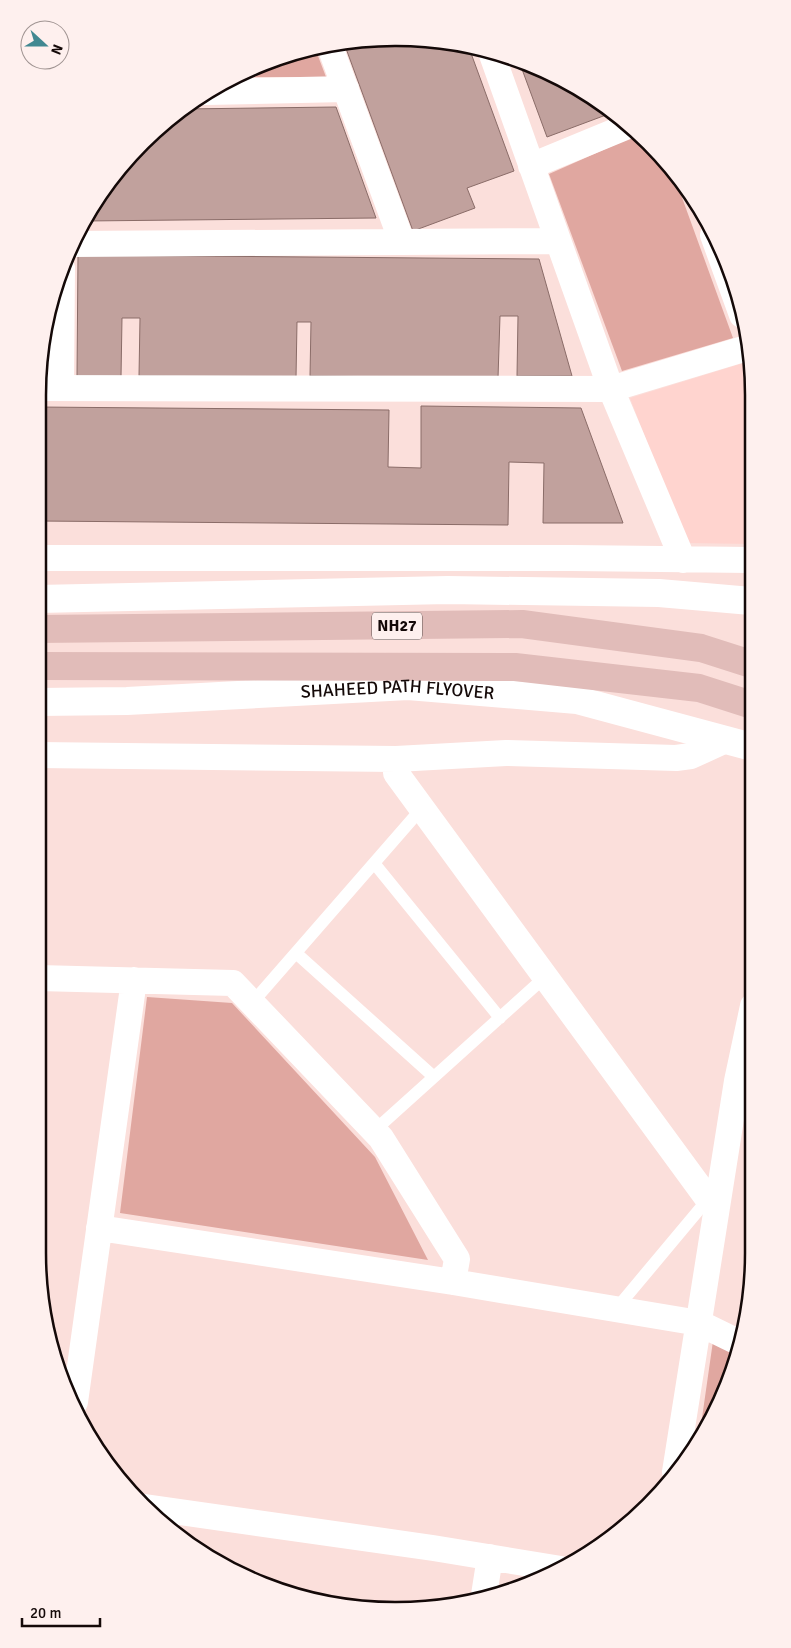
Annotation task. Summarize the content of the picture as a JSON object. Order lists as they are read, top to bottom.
{
  "streets": {
    "highway": ["NH27", "SHAHEED PATH FLYOVER"]
  },
  "scale_bar": "20 m",
  "north": "right"
}
